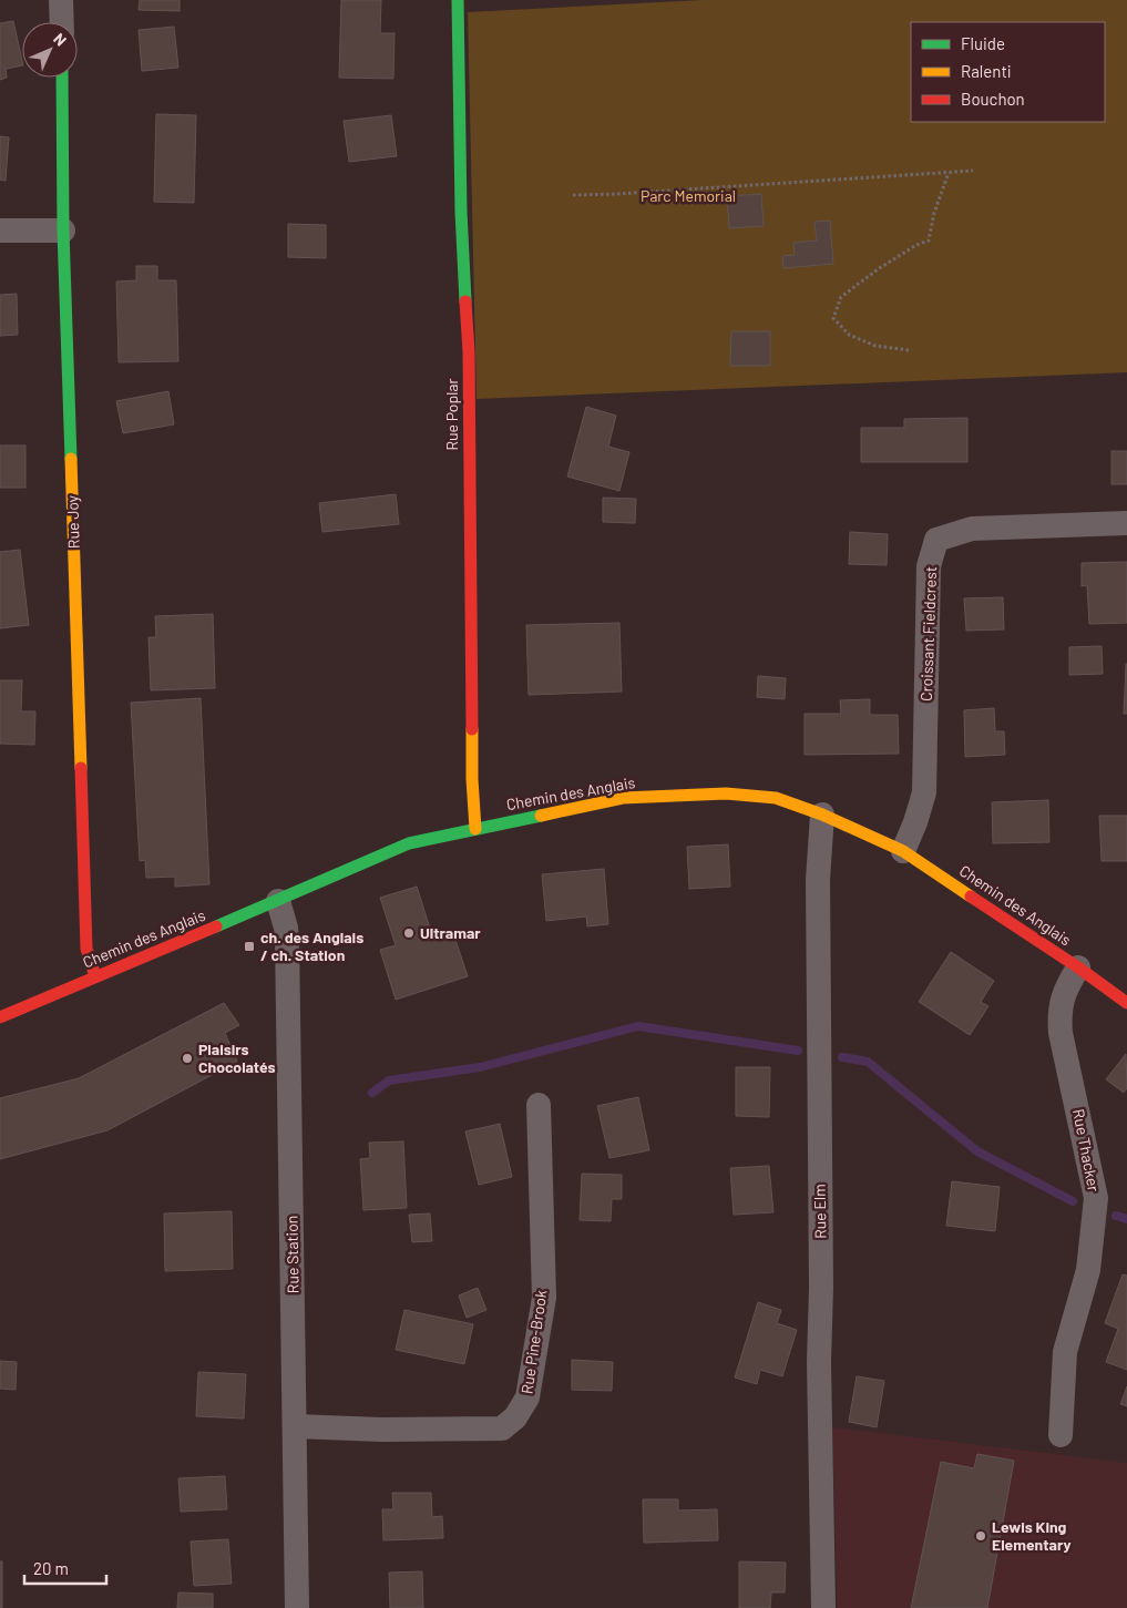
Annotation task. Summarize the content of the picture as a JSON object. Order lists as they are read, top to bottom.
{
  "streets": {
    "street": [
      "Rue Poplar",
      "Rue Joy",
      "Croissant Fieldcrest",
      "Chemin des Anglais",
      "Rue Thacker",
      "Rue Elm",
      "Rue Station",
      "Rue Pine-Brook"
    ]
  },
  "crossings": [
    ["Rue Poplar", "Chemin des Anglais"],
    ["Rue Joy", "Chemin des Anglais"],
    ["Croissant Fieldcrest", "Chemin des Anglais"],
    ["Chemin des Anglais", "Rue Thacker"],
    ["Chemin des Anglais", "Rue Elm"],
    ["Chemin des Anglais", "Rue Station"],
    ["Rue Station", "Rue Pine-Brook"]
  ],
  "parks": ["Parc Memorial"],
  "places": {
    "other": ["Ultramar", "Plaisirs Chocolatés", "Lewis King Elementary"],
    "transit": ["ch. des Anglais / ch. Station"]
  },
  "legend": ["Fluide", "Ralenti", "Bouchon"],
  "scale_bar": "20 m",
  "north": "top right"
}
